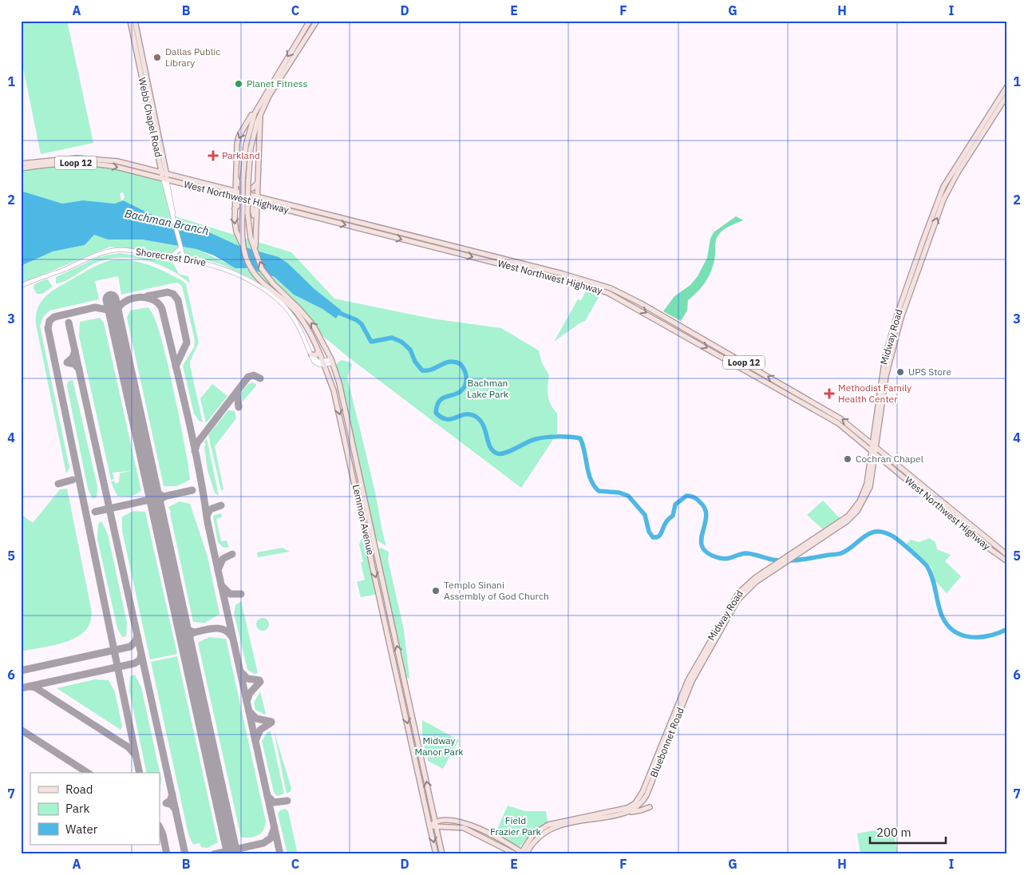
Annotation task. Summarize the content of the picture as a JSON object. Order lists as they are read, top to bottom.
{
  "streets": {
    "main road": [
      "Webb Chapel Road",
      "Loop 12",
      "West Northwest Highway",
      "Midway Road",
      "Lemmon Avenue",
      "Bluebonnet Road"
    ],
    "street": ["Shorecrest Drive"]
  },
  "crossings": [
    ["Webb Chapel Road", "West Northwest Highway"],
    ["Webb Chapel Road", "Shorecrest Drive"],
    ["West Northwest Highway", "Midway Road"],
    ["Shorecrest Drive", "Lemmon Avenue"],
    ["Midway Road", "Bluebonnet Road"]
  ],
  "water": ["Bachman Branch"],
  "parks": ["Bachman Lake Park", "Midway Manor Park", "Field Frazier Park"],
  "places": {
    "other": [
      "Dallas Public Library",
      "Planet Fitness",
      "UPS Store",
      "Cochran Chapel",
      "Templo Sinani Assembly of God Church"
    ],
    "health": ["Parkland", "Methodist Family Health Center"]
  },
  "legend": ["Road", "Park", "Water"],
  "scale_bar": "200 m",
  "grid": {
    "columns": [
      "A",
      "B",
      "C",
      "D",
      "E",
      "F",
      "G",
      "H",
      "I"
    ],
    "rows": [
      "1",
      "2",
      "3",
      "4",
      "5",
      "6",
      "7"
    ]
  }
}
